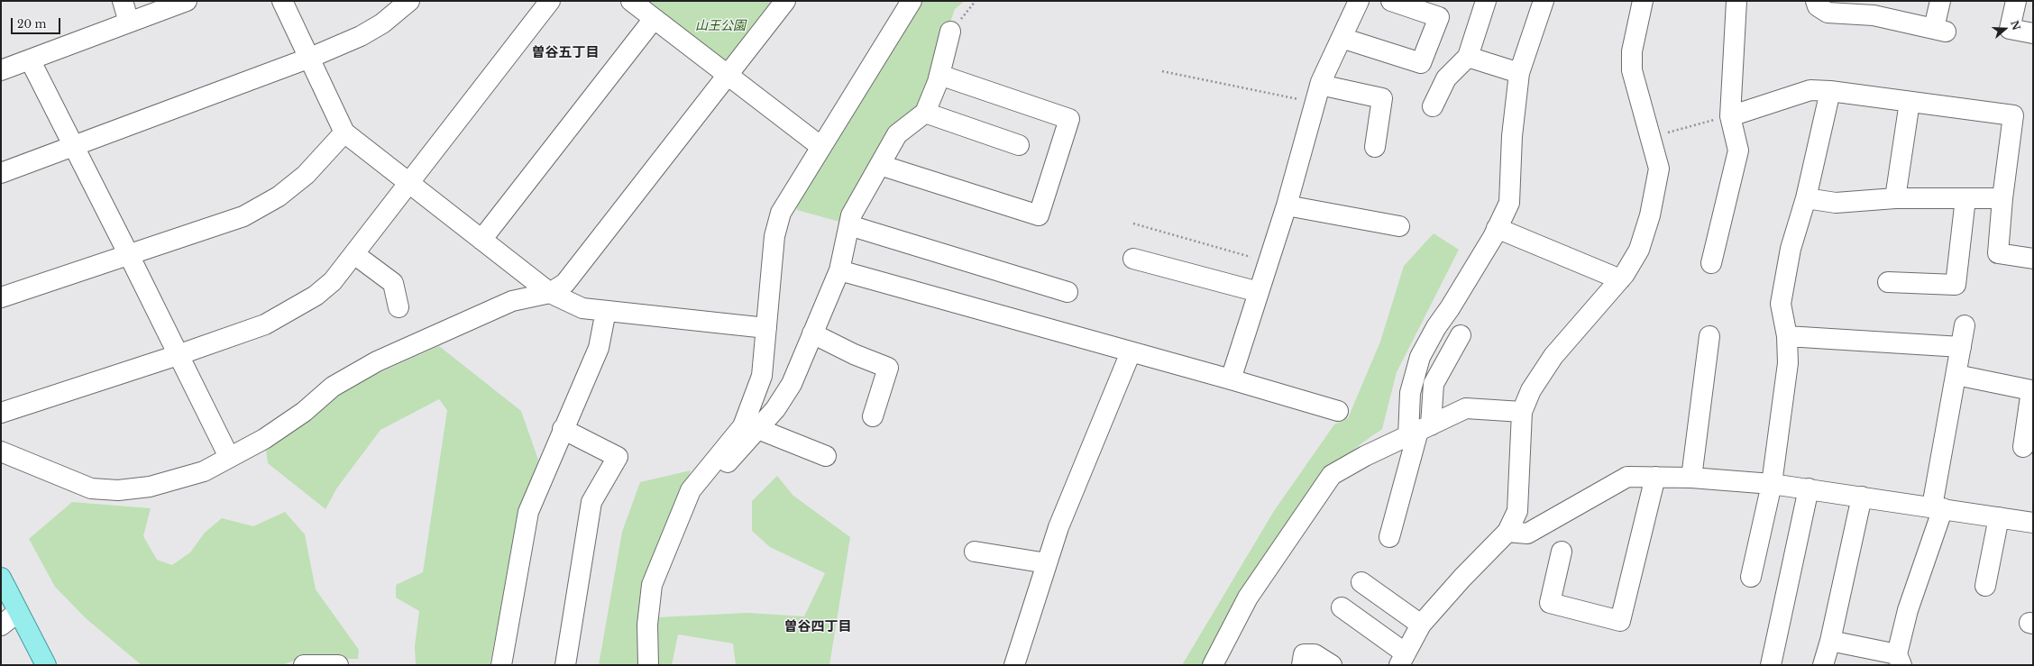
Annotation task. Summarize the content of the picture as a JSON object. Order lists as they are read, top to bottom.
{
  "districts": ["曽谷五丁目", "曽谷四丁目"],
  "parks": ["山王公園"],
  "scale_bar": "20 m",
  "north": "right"
}
